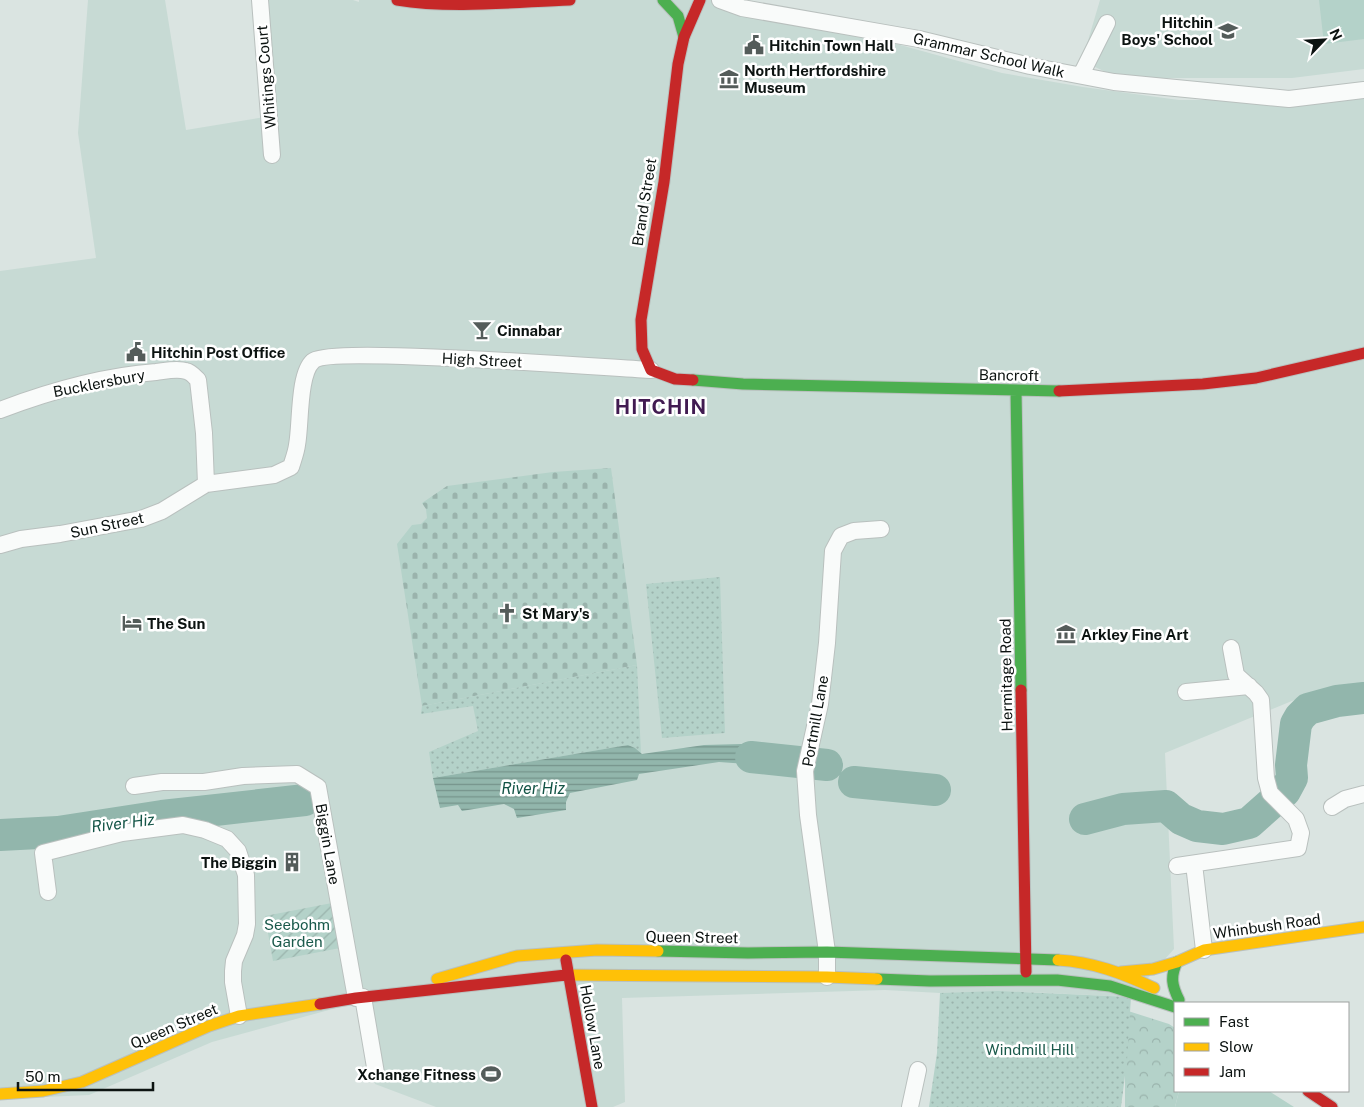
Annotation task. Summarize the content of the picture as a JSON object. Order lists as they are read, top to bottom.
{
  "streets": {
    "main road": [
      "Brand Street",
      "Bancroft",
      "Hermitage Road",
      "Whinbush Road",
      "Queen Street",
      "Hollow Lane"
    ],
    "street": [
      "Grammar School Walk",
      "Whitings Court",
      "High Street",
      "Bucklersbury",
      "Sun Street",
      "Portmill Lane",
      "Biggin Lane"
    ]
  },
  "crossings": [
    ["Brand Street", "High Street"],
    ["Brand Street", "Bancroft"],
    ["High Street", "Bancroft"],
    ["High Street", "Bucklersbury"],
    ["High Street", "Sun Street"],
    ["Bancroft", "Hermitage Road"],
    ["Bucklersbury", "Sun Street"],
    ["Hermitage Road", "Queen Street"],
    ["Portmill Lane", "Queen Street"],
    ["Biggin Lane", "Queen Street"],
    ["Whinbush Road", "Queen Street"],
    ["Queen Street", "Hollow Lane"]
  ],
  "districts": ["HITCHIN"],
  "water": ["River Hiz"],
  "parks": ["Seebohm Garden", "Windmill Hill"],
  "places": {
    "school or university": ["Hitchin Boys' School"],
    "public building": ["Hitchin Town Hall", "Hitchin Post Office"],
    "museum": ["North Hertfordshire Museum", "Arkley Fine Art"],
    "bar": ["Cinnabar"],
    "church": ["St Mary's"],
    "hotel": ["The Sun"],
    "building": ["The Biggin"],
    "sports": ["Xchange Fitness"]
  },
  "legend": ["Fast", "Slow", "Jam"],
  "scale_bar": "50 m",
  "north": "top right"
}
